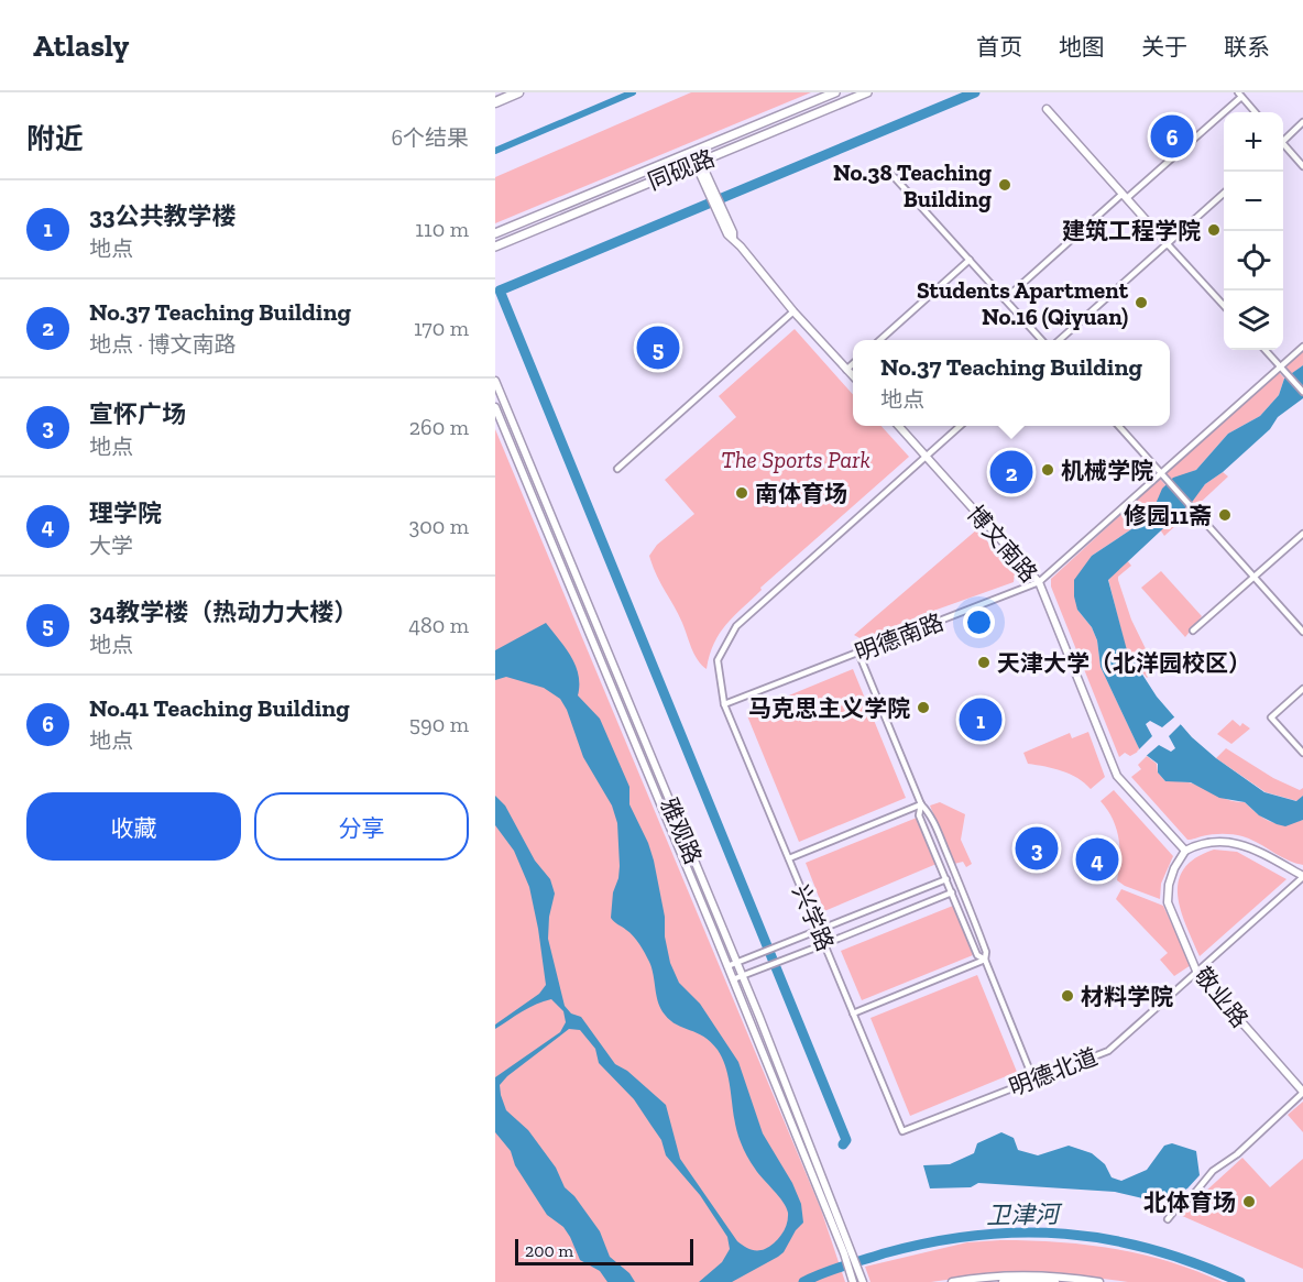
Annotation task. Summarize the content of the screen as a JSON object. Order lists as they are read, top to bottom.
{
  "streets": {
    "main road": [
      "同砚路",
      "博文南路",
      "雅观路",
      "敬业路"
    ],
    "street": ["明德南路", "兴学路", "明德北道"]
  },
  "crossings": [
    ["博文南路", "明德南路"],
    ["博文南路", "兴学路"],
    ["博文南路", "敬业路"],
    ["明德南路", "兴学路"],
    ["兴学路", "明德北道"],
    ["敬业路", "明德北道"]
  ],
  "water": ["卫津河"],
  "parks": ["The Sports Park"],
  "places": [
    "No.38 Teaching Building",
    "建筑工程学院",
    "Students Apartment No.16 (Qiyuan)",
    "机械学院",
    "南体育场",
    "修园11斋",
    "天津大学（北洋园校区）",
    "马克思主义学院",
    "材料学院",
    "北体育场"
  ],
  "scale_bar": "200 m",
  "page": {
    "header": "Atlasly",
    "nav": [
      "首页",
      "地图",
      "关于",
      "联系"
    ],
    "heading": ["附近", "6个结果"],
    "map_buttons": ["+", "−"],
    "pins": [
      "6",
      "5",
      "2",
      "1",
      "3",
      "4"
    ],
    "list": [
      {
        "mark": "1",
        "name": "33公共教学楼",
        "note": "地点",
        "value": "110 m"
      },
      {
        "mark": "2",
        "name": "No.37 Teaching Building",
        "note": "地点 · 博文南路",
        "value": "170 m"
      },
      {
        "mark": "3",
        "name": "宣怀广场",
        "note": "地点",
        "value": "260 m"
      },
      {
        "mark": "4",
        "name": "理学院",
        "note": "大学",
        "value": "300 m"
      },
      {
        "mark": "5",
        "name": "34教学楼（热动力大楼）",
        "note": "地点",
        "value": "480 m"
      },
      {
        "mark": "6",
        "name": "No.41 Teaching Building",
        "note": "地点",
        "value": "590 m"
      }
    ],
    "popup": ["No.37 Teaching Building", "地点"],
    "buttons": ["收藏", "分享"],
    "scale": "200 m"
  }
}
